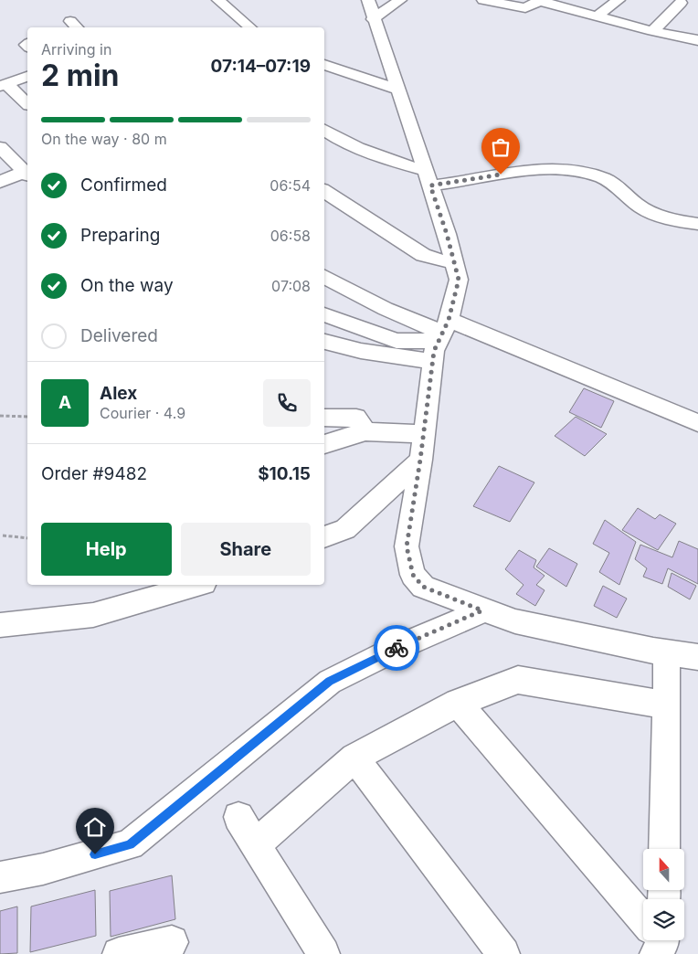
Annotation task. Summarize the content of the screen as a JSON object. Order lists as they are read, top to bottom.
{
  "north": "top",
  "page": {
    "heading": ["2 min", "Arriving in", "07:14–07:19"],
    "panel": [
      "Alex",
      "Courier · 4.9",
      "Order #9482",
      "$10.15"
    ],
    "bar": "On the way · 80 m",
    "list": [
      ["Confirmed", "06:54"],
      ["Preparing", "06:58"],
      ["On the way", "07:08"],
      "Delivered"
    ],
    "round": "A",
    "buttons": ["Help", "Share"]
  }
}
